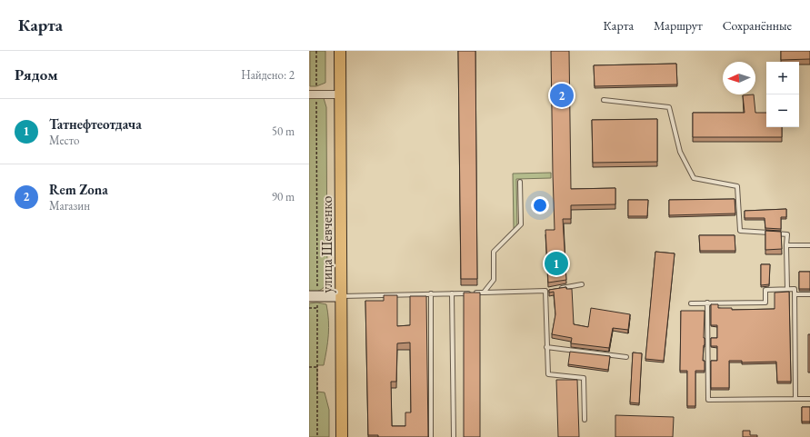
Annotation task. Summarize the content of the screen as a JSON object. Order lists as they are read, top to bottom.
{
  "streets": {
    "main road": ["улица Шевченко"]
  },
  "north": "left",
  "page": {
    "header": "Карта",
    "nav": ["Карта", "Маршрут", "Сохранённые"],
    "heading": ["Рядом", "Найдено: 2"],
    "map_buttons": ["+", "−"],
    "pins": ["2", "1"],
    "list": [
      {
        "mark": "1",
        "name": "Татнефтеотдача",
        "note": "Место",
        "value": "50 m"
      },
      {
        "mark": "2",
        "name": "Rem Zona",
        "note": "Магазин",
        "value": "90 m"
      }
    ]
  }
}
